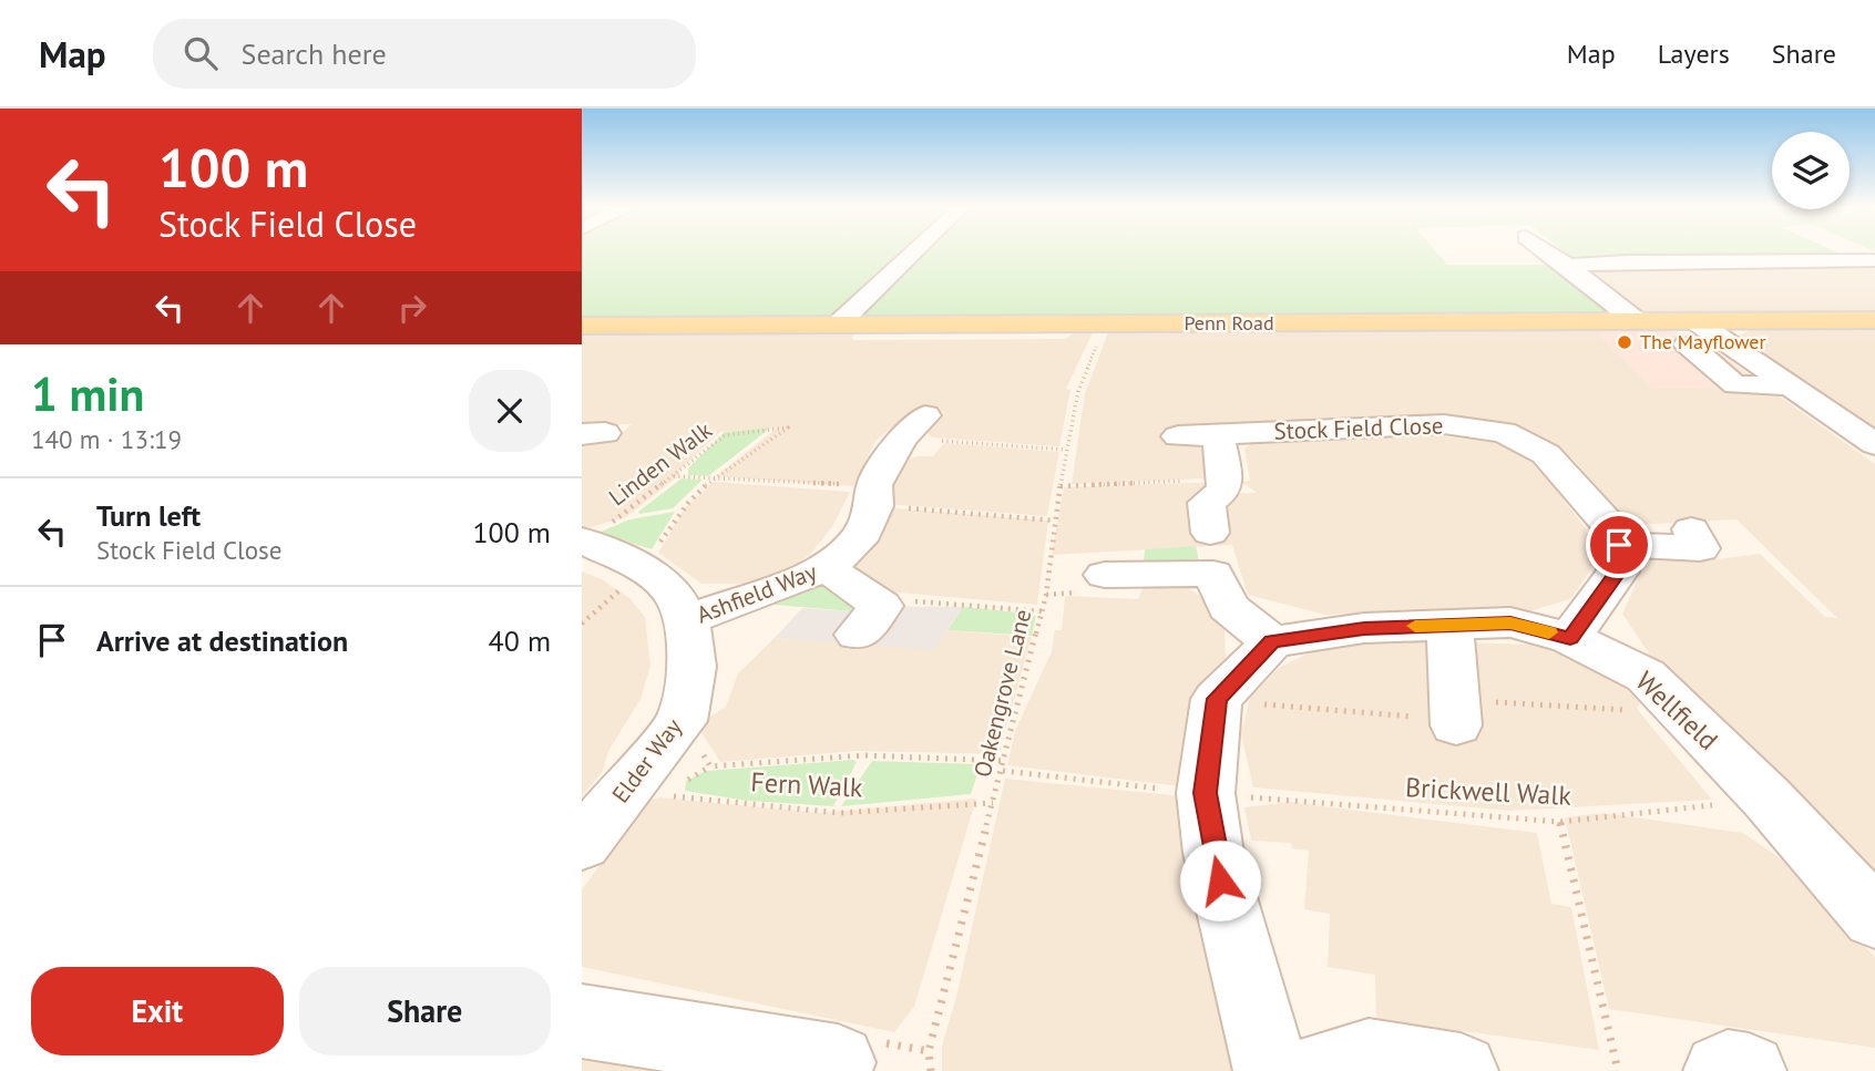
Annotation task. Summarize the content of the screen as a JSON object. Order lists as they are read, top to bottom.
{
  "streets": {
    "main road": ["Penn Road"],
    "street": [
      "Stock Field Close",
      "Ashfield Way",
      "Wellfield",
      "Elder Way"
    ],
    "path": [
      "Linden Walk",
      "Oakengrove Lane",
      "Fern Walk",
      "Brickwell Walk"
    ]
  },
  "crossings": [
    ["Penn Road", "Oakengrove Lane"],
    ["Linden Walk", "Elder Way"],
    ["Ashfield Way", "Elder Way"],
    ["Oakengrove Lane", "Fern Walk"],
    ["Oakengrove Lane", "Brickwell Walk"],
    ["Wellfield", "Brickwell Walk"],
    ["Elder Way", "Fern Walk"]
  ],
  "places": ["The Mayflower"],
  "page": {
    "header": "Map",
    "search": "Search here",
    "nav": ["Map", "Layers", "Share"],
    "turn": ["100 m", "Stock Field Close"],
    "heading": ["1 min", "140 m · 13:19"],
    "list": [
      {
        "name": "Turn left",
        "note": "Stock Field Close",
        "value": "100 m"
      },
      {
        "name": "Arrive at destination",
        "value": "40 m"
      }
    ],
    "buttons": ["Exit", "Share"]
  }
}
